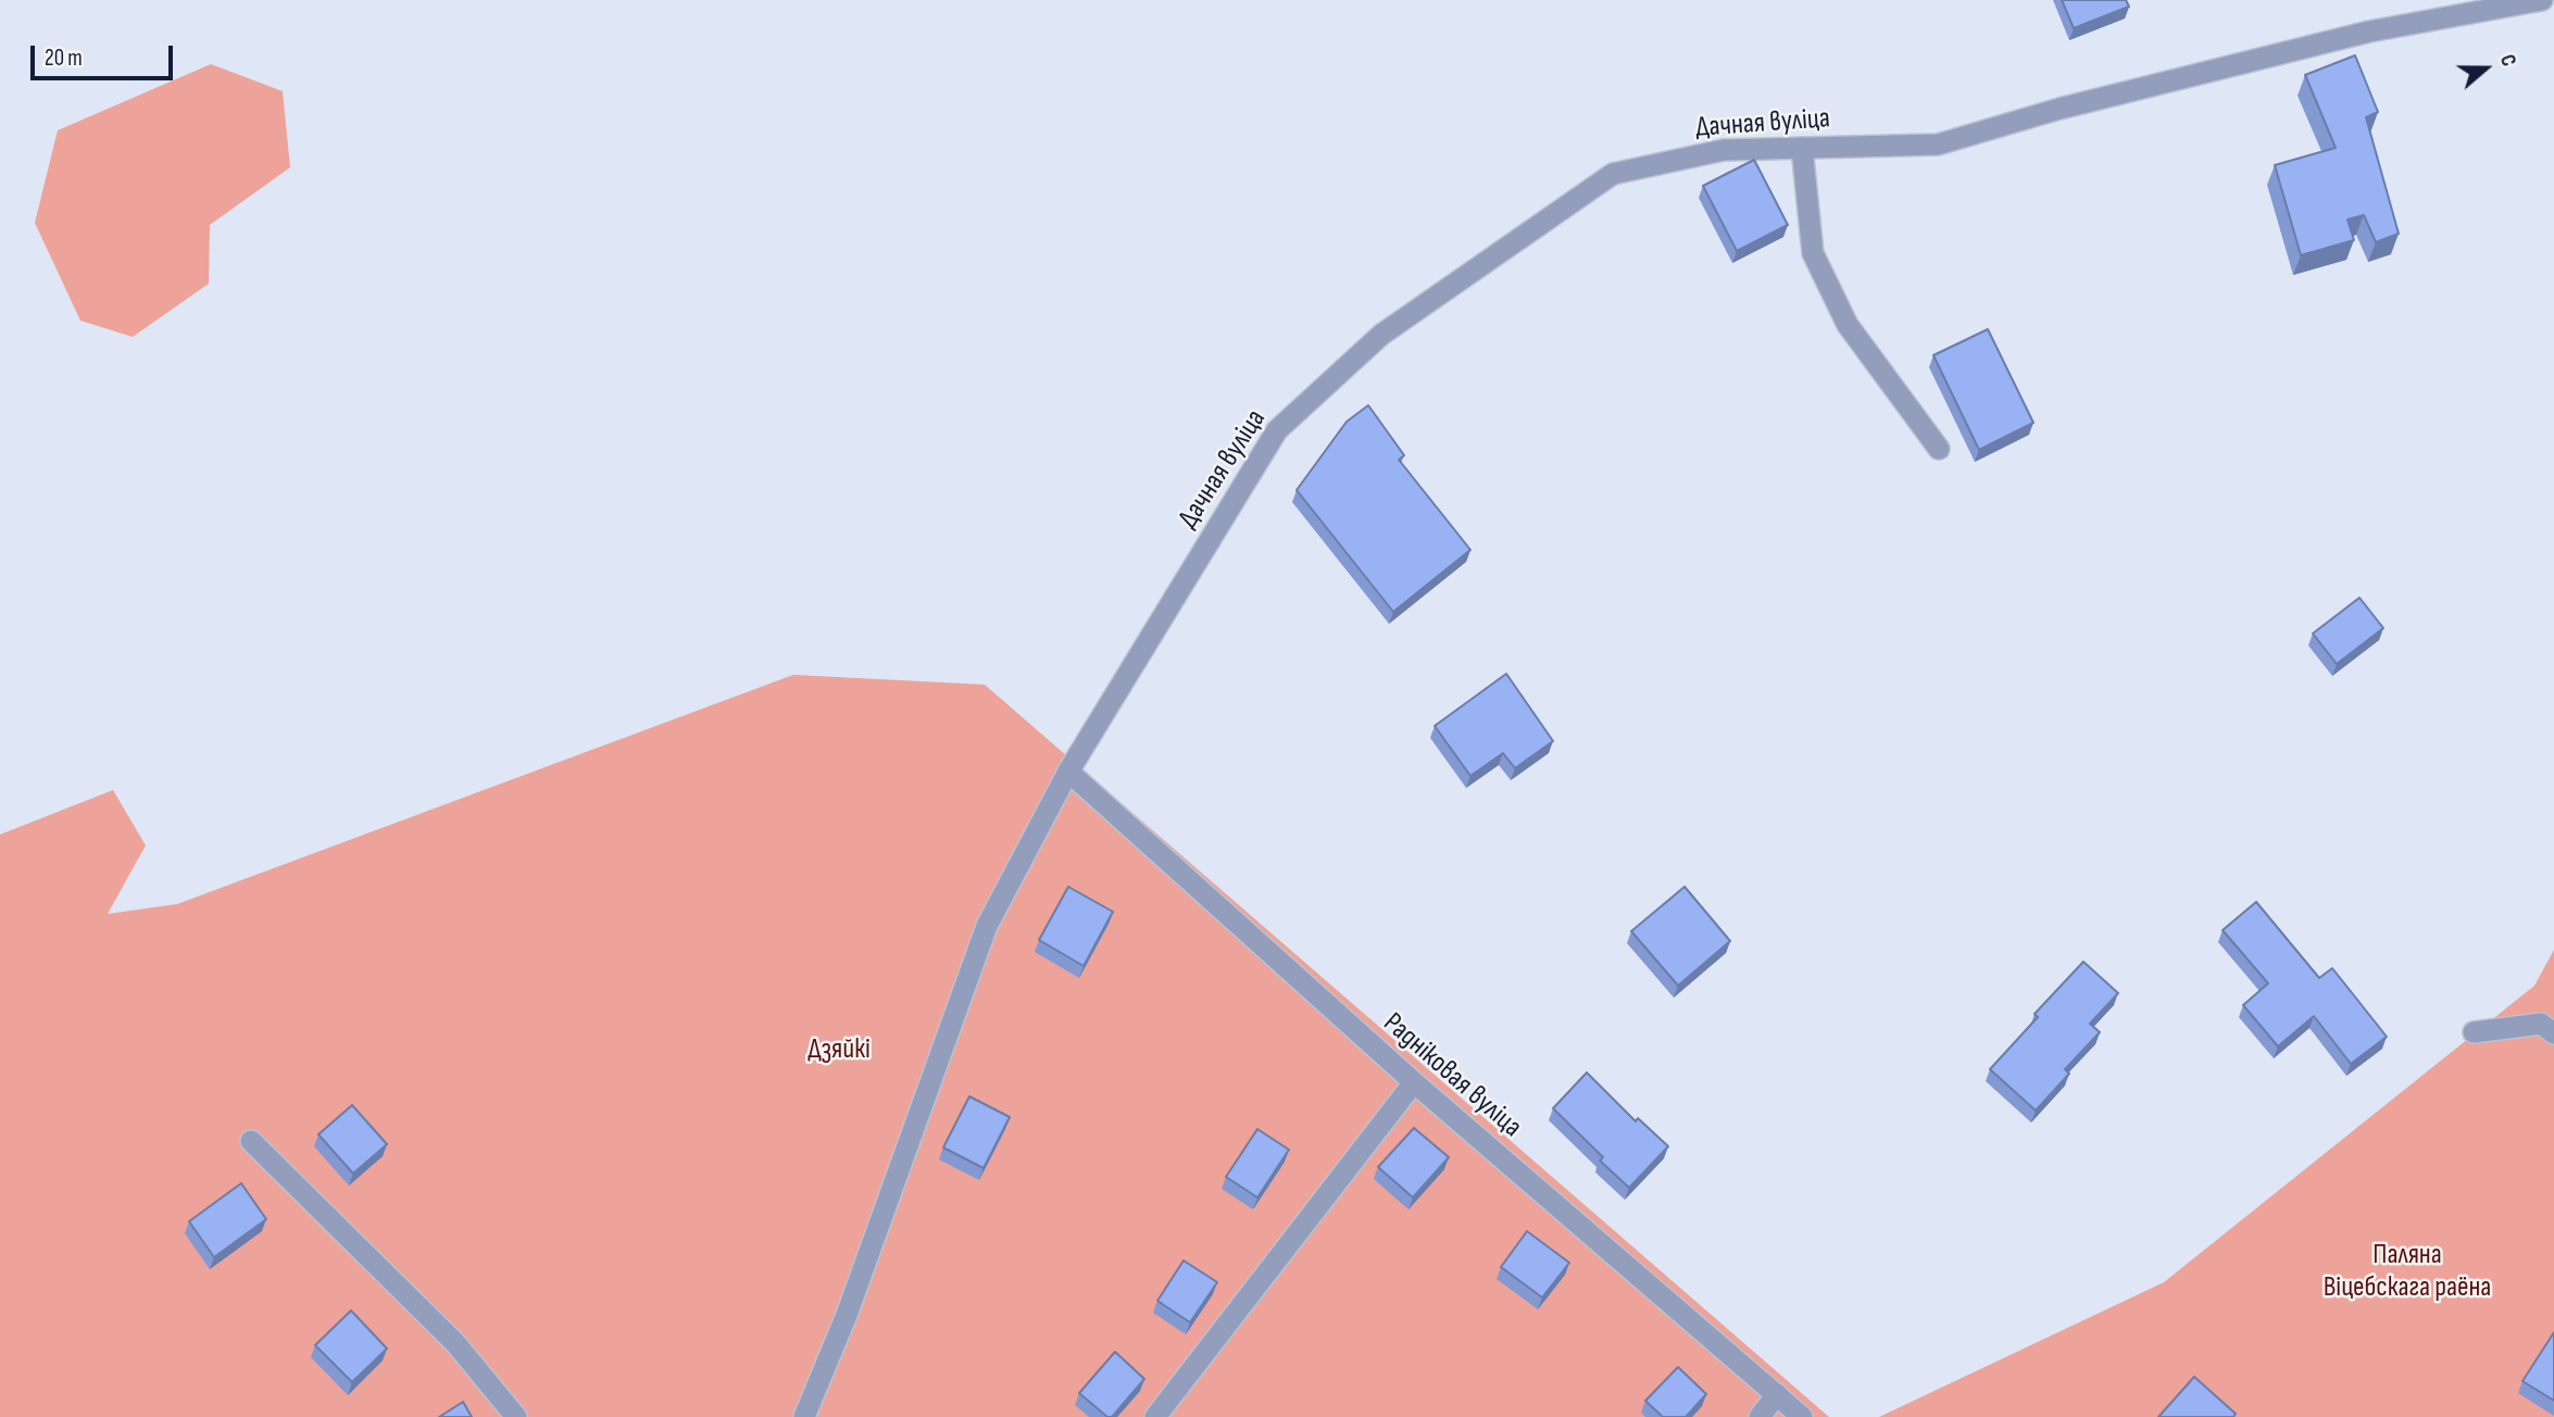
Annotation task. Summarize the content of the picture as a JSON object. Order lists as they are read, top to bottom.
{
  "streets": {
    "street": ["Дачная вуліца", "Радніковая вуліца"]
  },
  "crossings": [
    ["Дачная вуліца", "Радніковая вуліца"]
  ],
  "parks": ["Дзяйкі", "Паляна Віцебскага раёна"],
  "scale_bar": "20 m",
  "north": "right"
}
